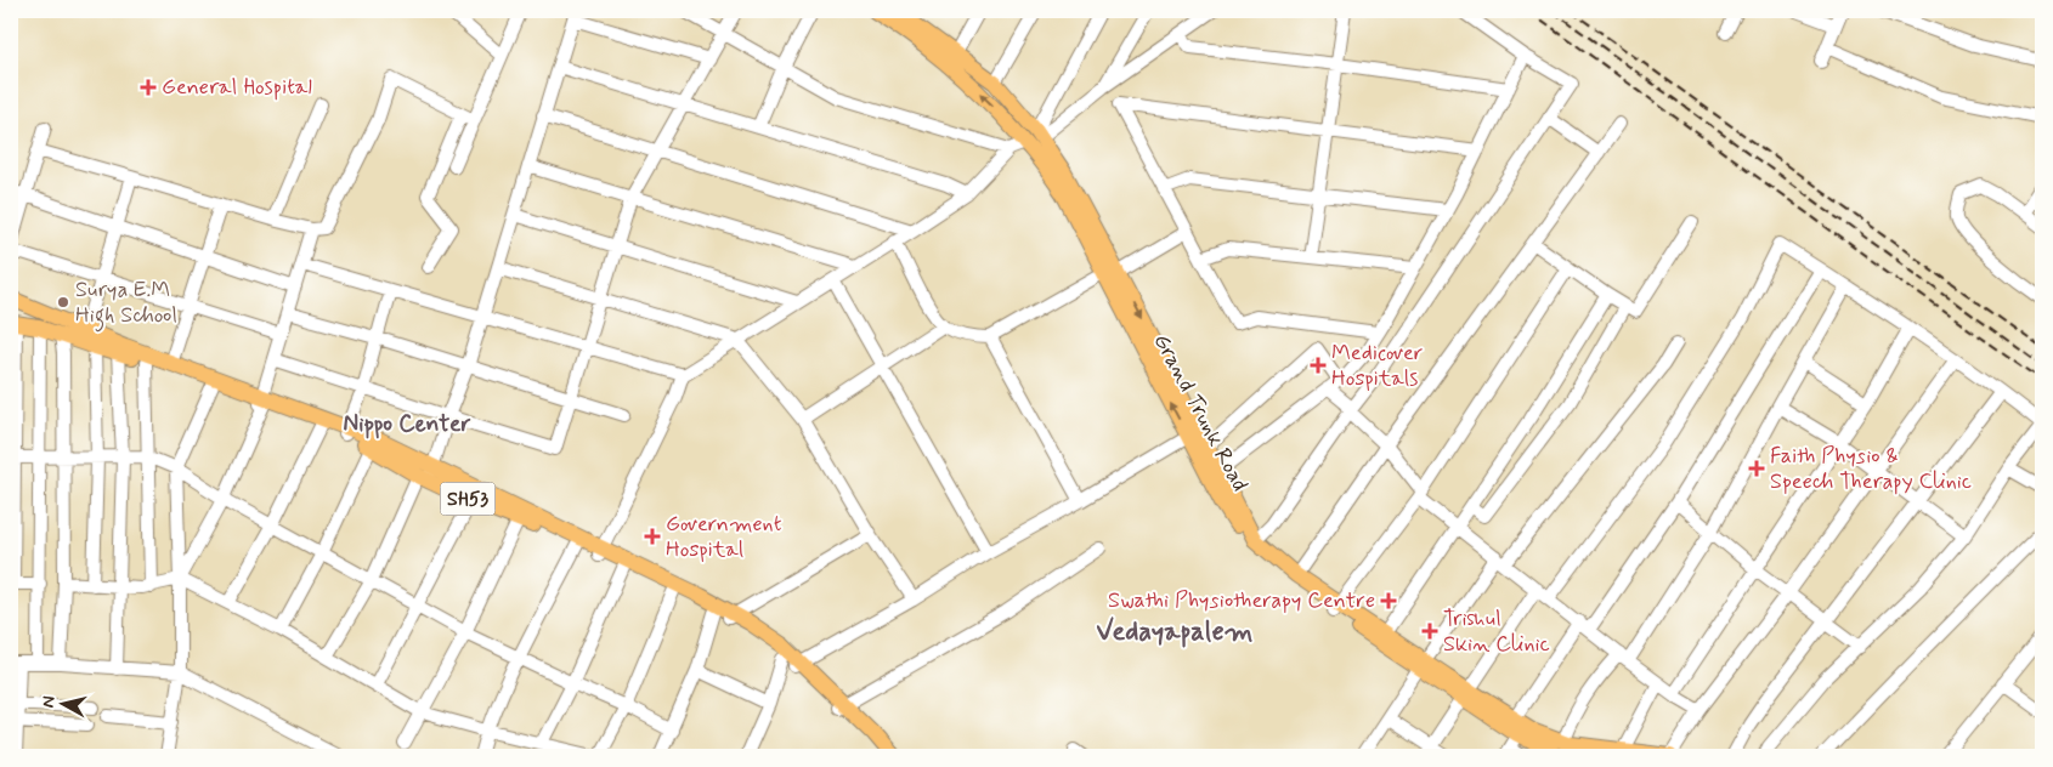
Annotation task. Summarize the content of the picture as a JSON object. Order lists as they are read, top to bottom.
{
  "streets": {
    "main road": ["Grand Trunk Road", "SH53"]
  },
  "districts": ["Nippo Center", "Vedayapalem"],
  "places": {
    "health": [
      "General Hospital",
      "Medicover Hospitals",
      "Faith Physio & Speech Therapy Clinic",
      "Government Hospital",
      "Swathi Physiotherapy Centre",
      "Trishul Skin Clinic"
    ],
    "other": ["Surya E.M High School"]
  },
  "north": "left"
}
